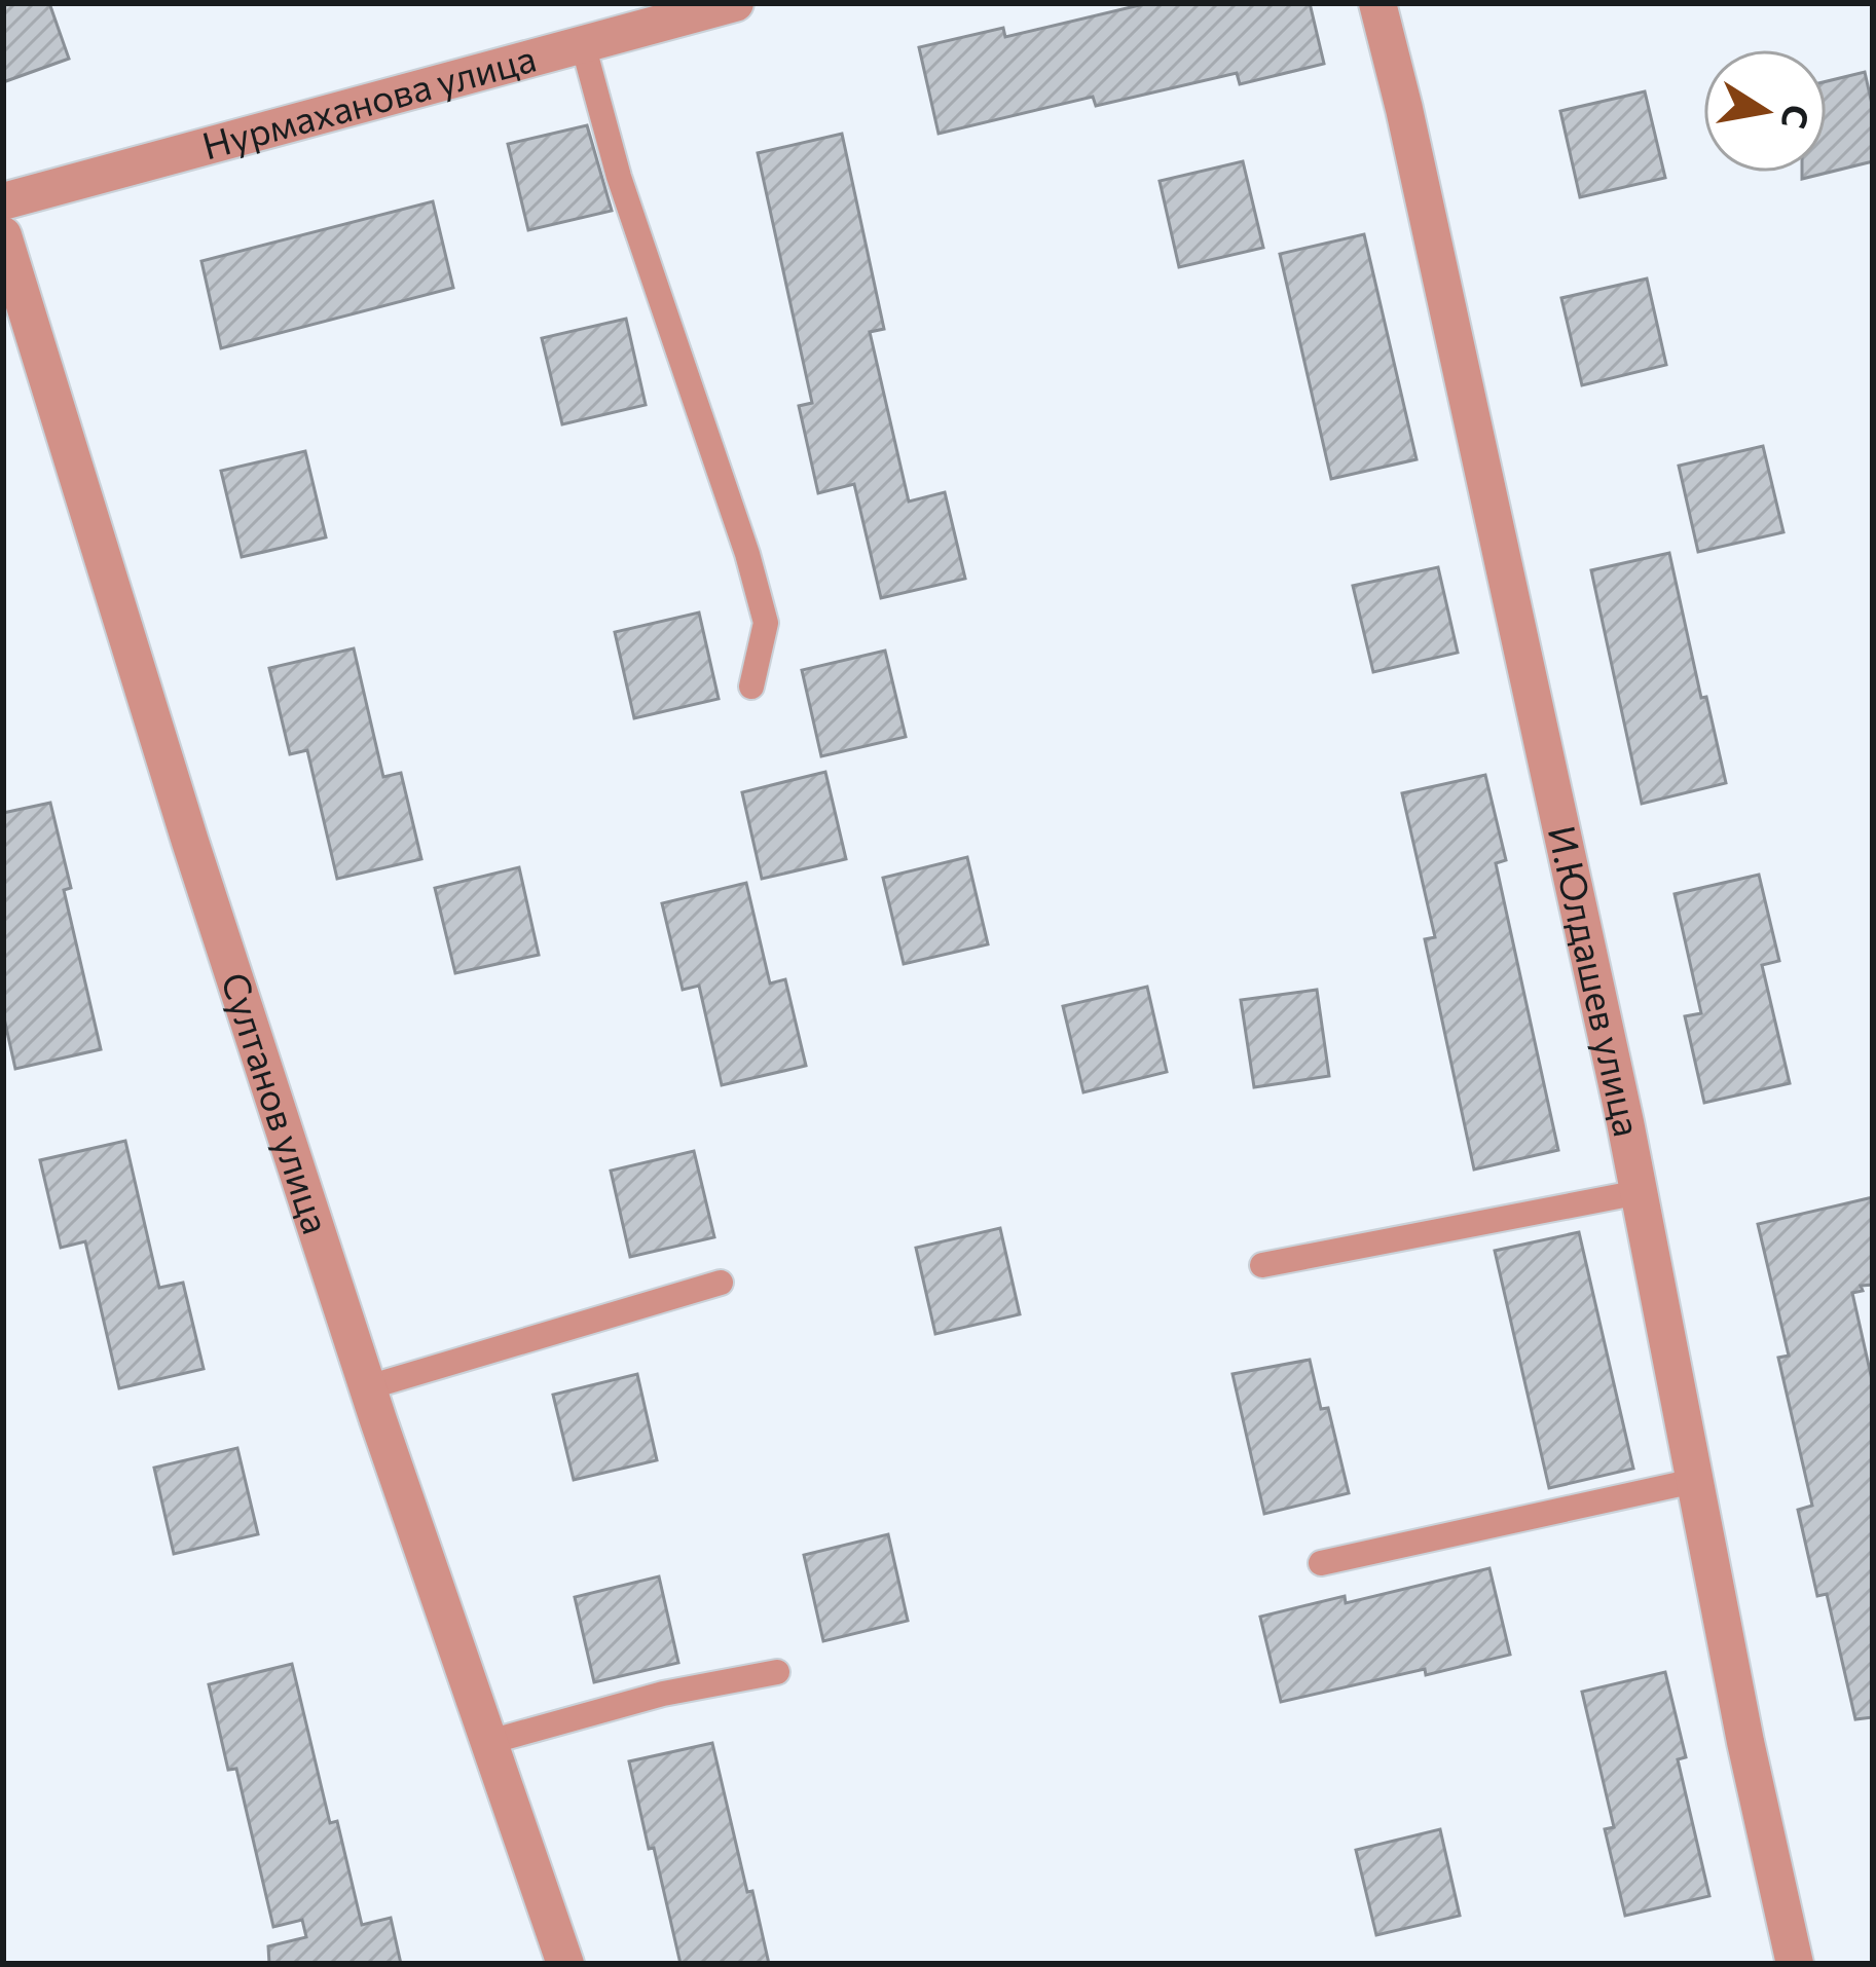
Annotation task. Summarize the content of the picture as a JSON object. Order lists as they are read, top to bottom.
{
  "streets": {
    "street": ["Нурмаханова улица", "И.Юлдашев улица", "Султанов улица"]
  },
  "north": "right"
}
